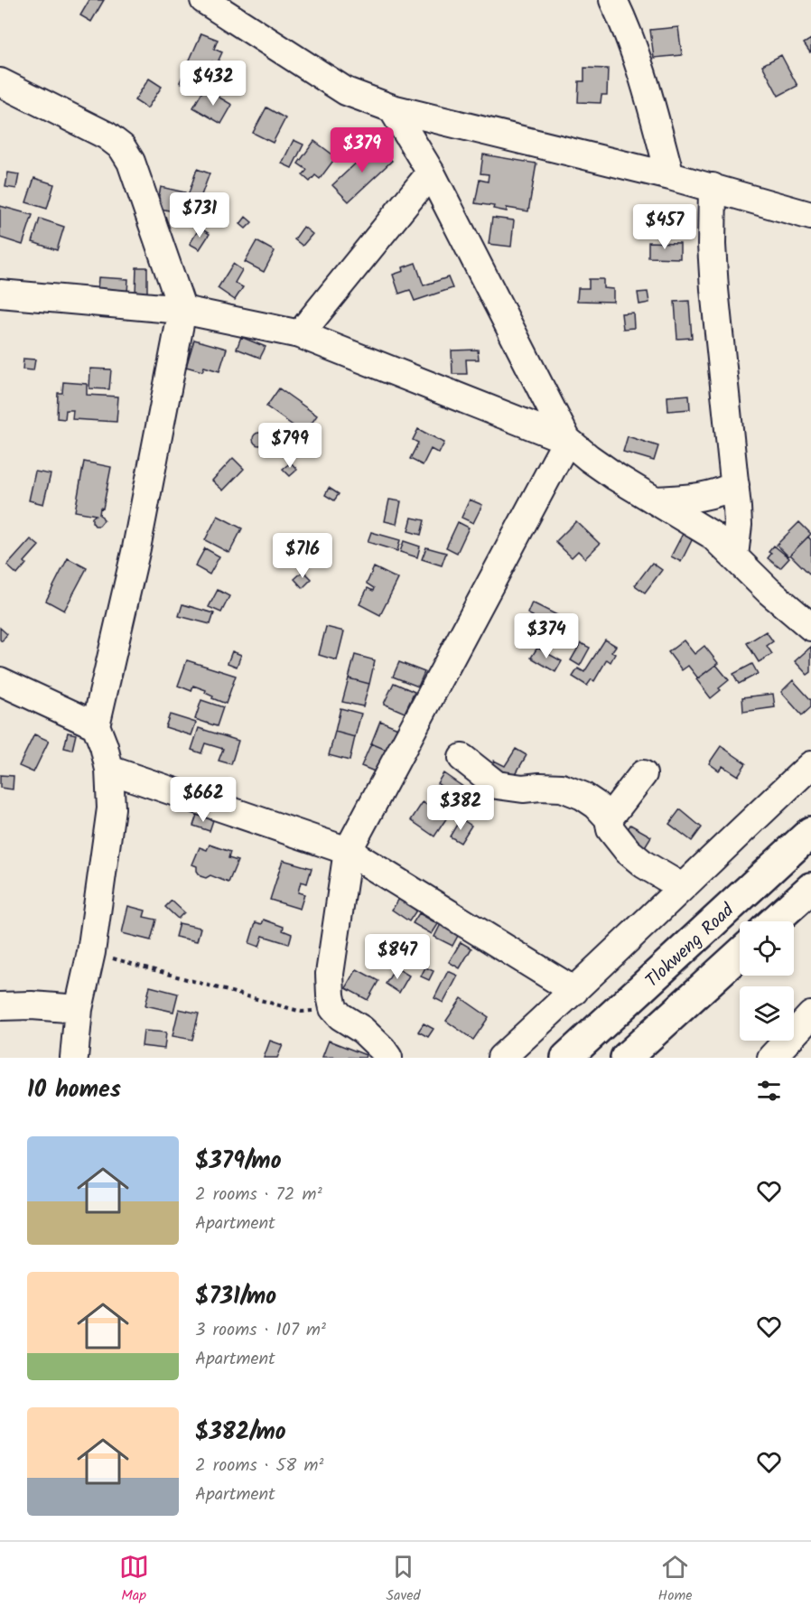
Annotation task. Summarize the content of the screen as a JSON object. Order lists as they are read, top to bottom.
{
  "streets": {
    "main road": ["Tlokweng Road"]
  },
  "page": {
    "price": [
      "$432",
      "$379",
      "$731",
      "$457",
      "$799",
      "$716",
      "$374",
      "$662",
      "$382",
      "$847"
    ],
    "heading": "10 homes",
    "list": [
      {
        "name": "$379/mo",
        "note": "2 rooms · 72 m² · Apartment"
      },
      {
        "name": "$731/mo",
        "note": "3 rooms · 107 m² · Apartment"
      },
      {
        "name": "$382/mo",
        "note": "2 rooms · 58 m² · Apartment"
      }
    ],
    "tabs": ["Map", "Saved", "Home"]
  }
}
